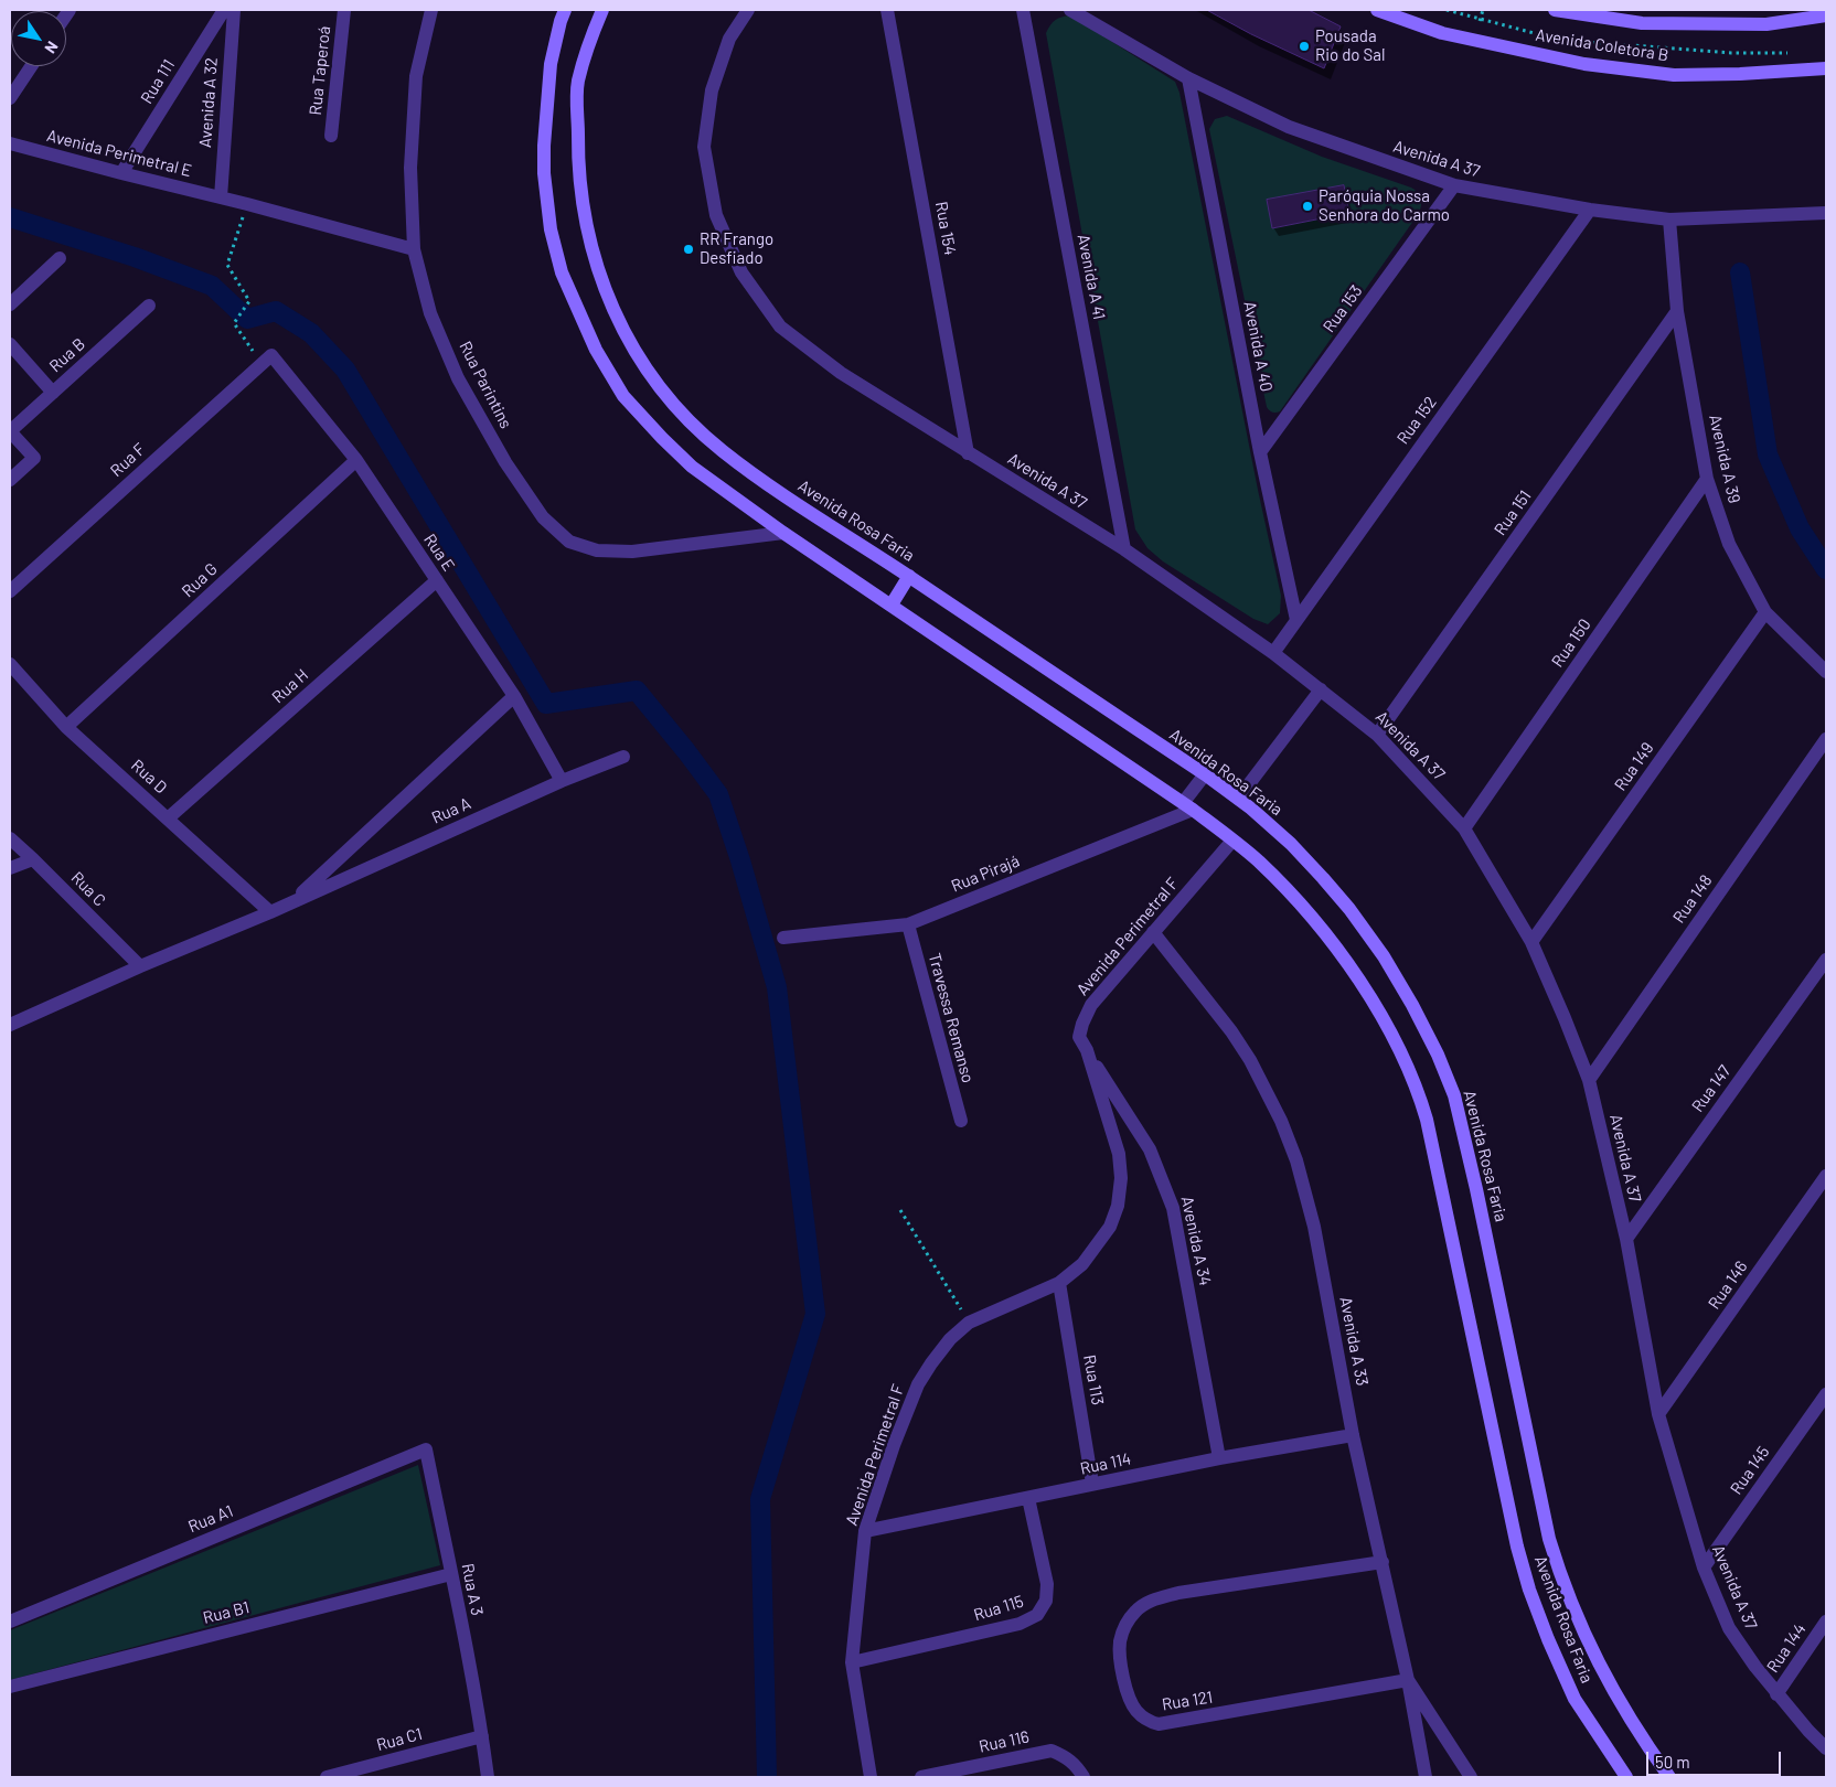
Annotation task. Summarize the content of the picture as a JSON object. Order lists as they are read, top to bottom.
{
  "streets": {
    "street": [
      "Avenida Coletora B",
      "Rua Taperoá",
      "Rua 111",
      "Avenida A 32",
      "Avenida Perimetral E",
      "Avenida A 37",
      "Rua 154",
      "Avenida A 41",
      "Rua 153",
      "Avenida A 40",
      "Rua B",
      "Rua Parintins",
      "Rua 152",
      "Avenida A 39",
      "Rua F",
      "Rua 151",
      "Avenida Rosa Faria",
      "Rua E",
      "Rua G",
      "Rua 150",
      "Rua H",
      "Rua 149",
      "Rua D",
      "Rua A",
      "Rua Pirajá",
      "Rua C",
      "Rua 148",
      "Avenida Perimetral F",
      "Travessa Remanso",
      "Rua 147",
      "Avenida A 34",
      "Rua 146",
      "Avenida A 33",
      "Rua 113",
      "Rua 114",
      "Rua 145",
      "Rua A1",
      "Rua A 3",
      "Rua 115",
      "Rua B1",
      "Rua 144",
      "Rua 121",
      "Rua C1",
      "Rua 116"
    ]
  },
  "crossings": [
    ["Rua 111", "Avenida Perimetral E"],
    ["Avenida A 32", "Avenida Perimetral E"],
    ["Avenida Perimetral E", "Rua Parintins"],
    ["Avenida A 37", "Rua 154"],
    ["Avenida A 37", "Avenida A 41"],
    ["Avenida A 37", "Rua 153"],
    ["Avenida A 37", "Avenida A 40"],
    ["Avenida A 37", "Rua 152"],
    ["Avenida A 37", "Avenida A 39"],
    ["Avenida A 37", "Rua 151"],
    ["Avenida A 37", "Rua 150"],
    ["Avenida A 37", "Rua 149"],
    ["Avenida A 37", "Rua 148"],
    ["Avenida A 37", "Rua 147"],
    ["Avenida A 37", "Rua 146"],
    ["Avenida A 37", "Rua 145"],
    ["Avenida A 37", "Rua 144"],
    ["Rua 153", "Avenida A 40"],
    ["Avenida A 40", "Rua 152"],
    ["Rua Parintins", "Avenida Rosa Faria"],
    ["Avenida A 39", "Rua 151"],
    ["Avenida A 39", "Rua 150"],
    ["Avenida A 39", "Rua 149"],
    ["Rua F", "Rua E"],
    ["Avenida Rosa Faria", "Rua Pirajá"],
    ["Avenida Rosa Faria", "Avenida Perimetral F"],
    ["Rua E", "Rua G"],
    ["Rua E", "Rua H"],
    ["Rua E", "Rua A"],
    ["Rua G", "Rua D"],
    ["Rua H", "Rua D"],
    ["Rua D", "Rua A"],
    ["Rua A", "Rua C"],
    ["Rua Pirajá", "Travessa Remanso"],
    ["Avenida Perimetral F", "Avenida A 34"],
    ["Avenida Perimetral F", "Avenida A 33"],
    ["Avenida Perimetral F", "Rua 113"],
    ["Avenida Perimetral F", "Rua 114"],
    ["Avenida Perimetral F", "Rua 115"],
    ["Avenida A 34", "Rua 114"],
    ["Avenida A 33", "Rua 114"],
    ["Avenida A 33", "Rua 121"],
    ["Rua 113", "Rua 114"],
    ["Rua 114", "Rua 115"],
    ["Rua A1", "Rua A 3"],
    ["Rua A 3", "Rua B1"],
    ["Rua A 3", "Rua C1"]
  ],
  "places": ["Pousada Rio do Sal", "Paróquia Nossa Senhora do Carmo", "RR Frango Desfiado"],
  "scale_bar": "50 m",
  "north": "bottom right"
}
